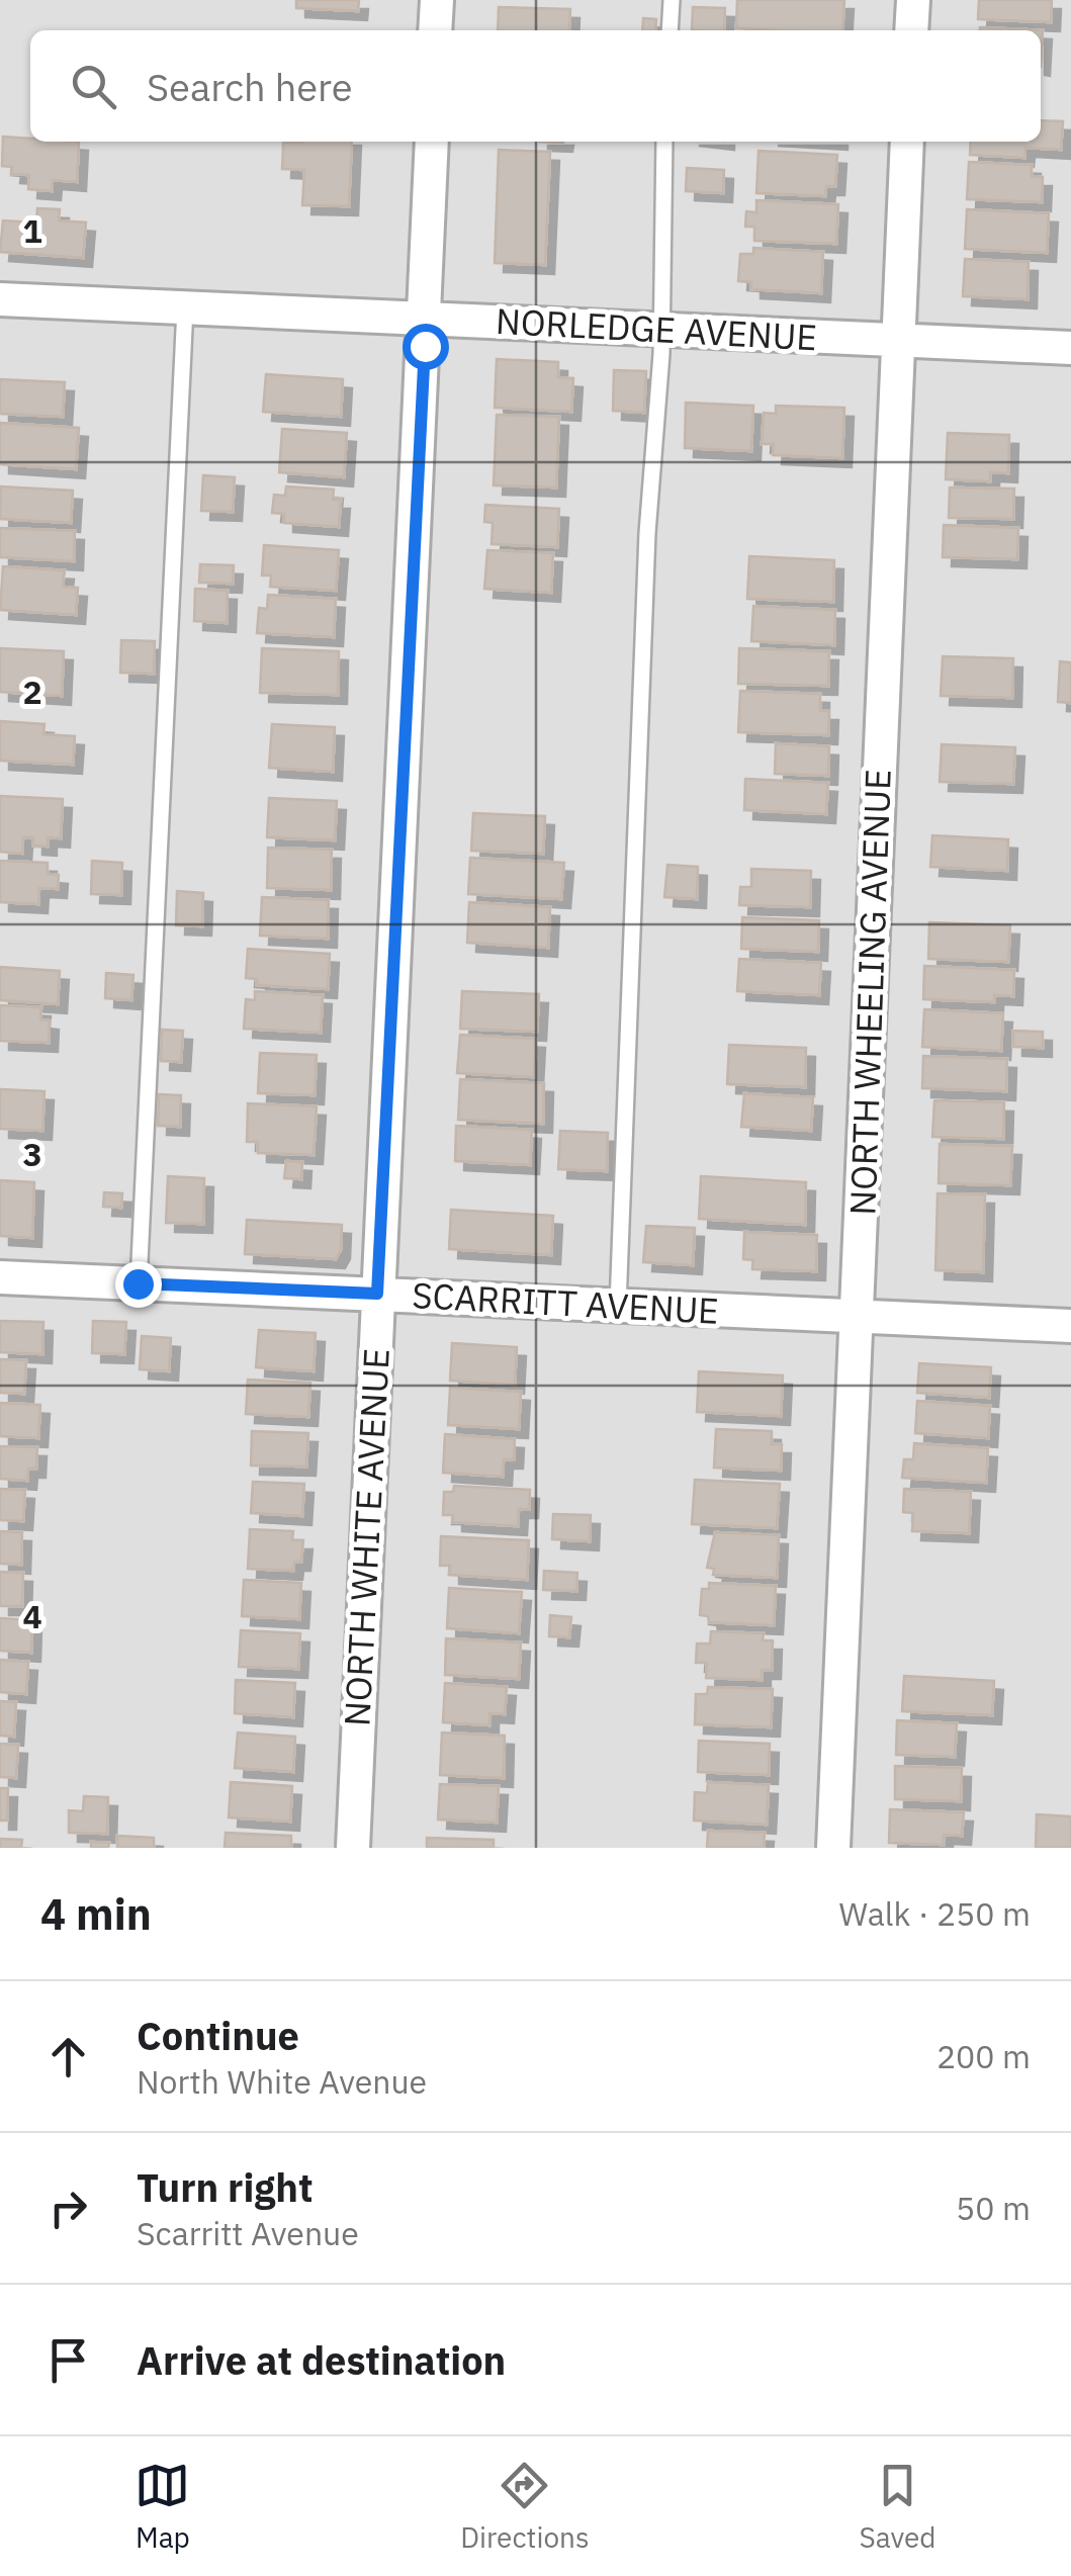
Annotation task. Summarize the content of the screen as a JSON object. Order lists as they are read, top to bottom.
{
  "streets": {
    "street": [
      "NORLEDGE AVENUE",
      "NORTH WHEELING AVENUE",
      "SCARRITT AVENUE",
      "NORTH WHITE AVENUE"
    ]
  },
  "crossings": [
    ["NORLEDGE AVENUE", "NORTH WHEELING AVENUE"],
    ["NORLEDGE AVENUE", "NORTH WHITE AVENUE"],
    ["NORTH WHEELING AVENUE", "SCARRITT AVENUE"],
    ["SCARRITT AVENUE", "NORTH WHITE AVENUE"]
  ],
  "page": {
    "search": "Search here",
    "heading": ["4 min", "Walk · 250 m"],
    "list": [
      ["Continue", "North White Avenue", "200 m"],
      ["Turn right", "Scarritt Avenue", "50 m"],
      "Arrive at destination"
    ],
    "nav": ["Map", "Directions", "Saved"]
  },
  "grid": {
    "rows": [
      "1",
      "2",
      "3",
      "4"
    ]
  }
}
